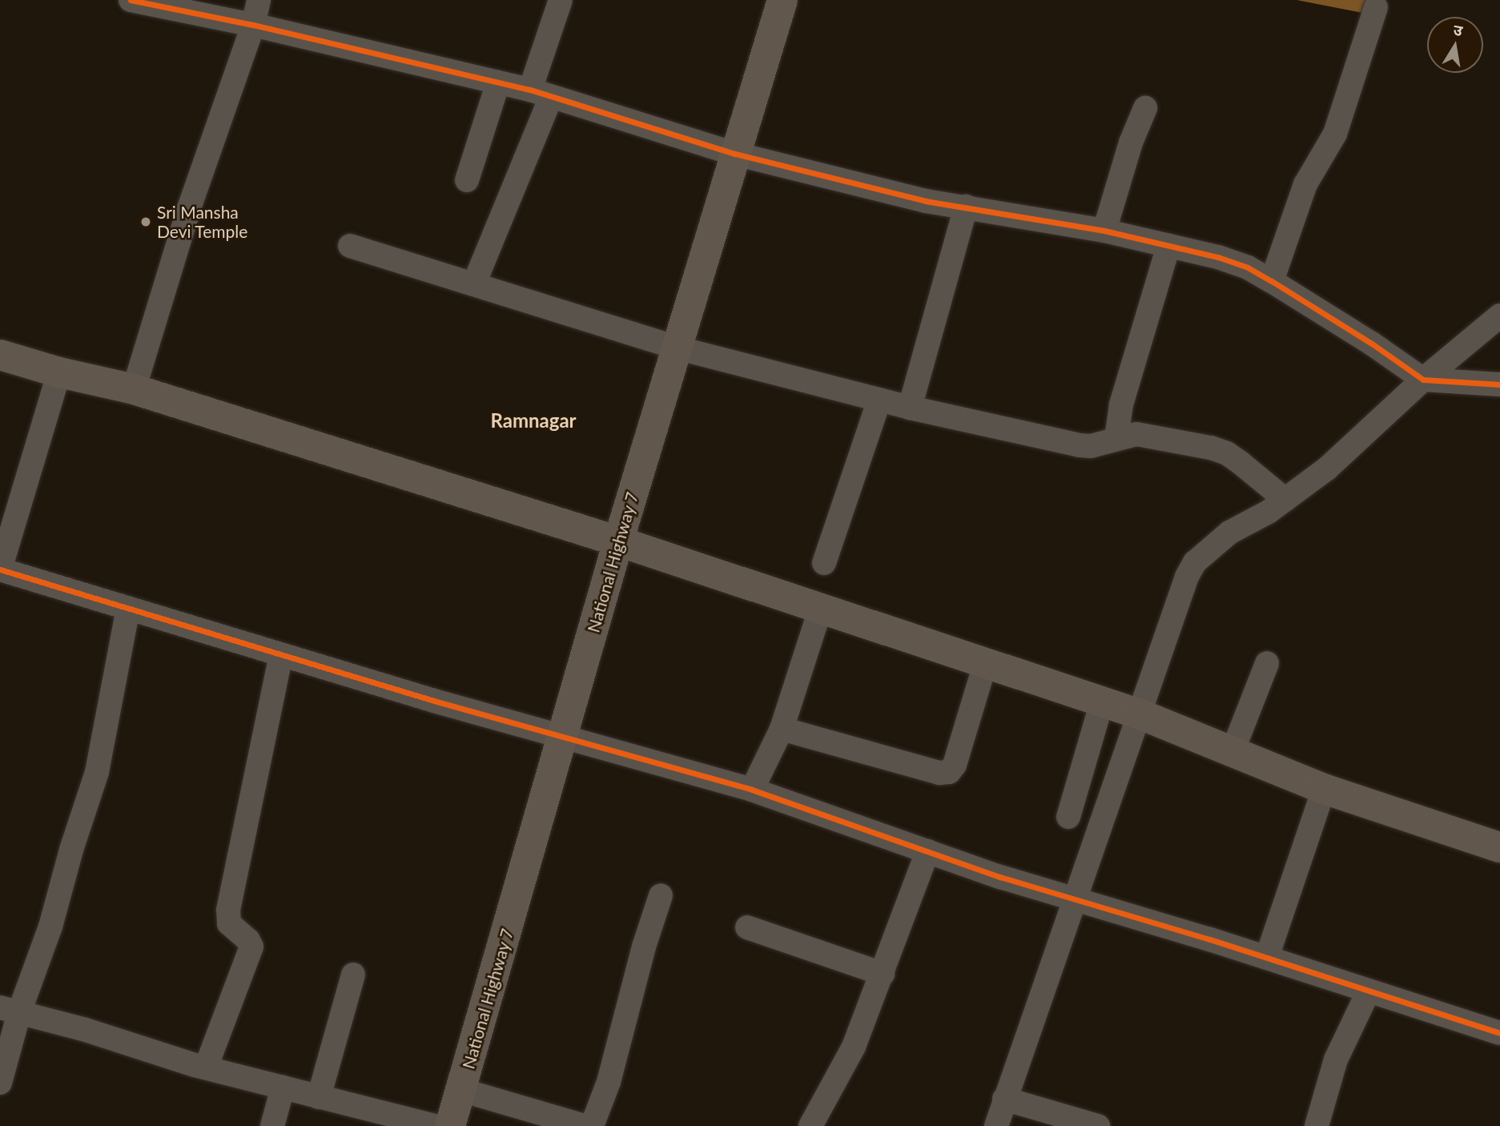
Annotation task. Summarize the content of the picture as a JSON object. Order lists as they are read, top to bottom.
{
  "streets": {
    "main road": ["National Highway 7"]
  },
  "districts": ["Ramnagar"],
  "places": ["Sri Mansha Devi Temple"],
  "north": "top"
}
